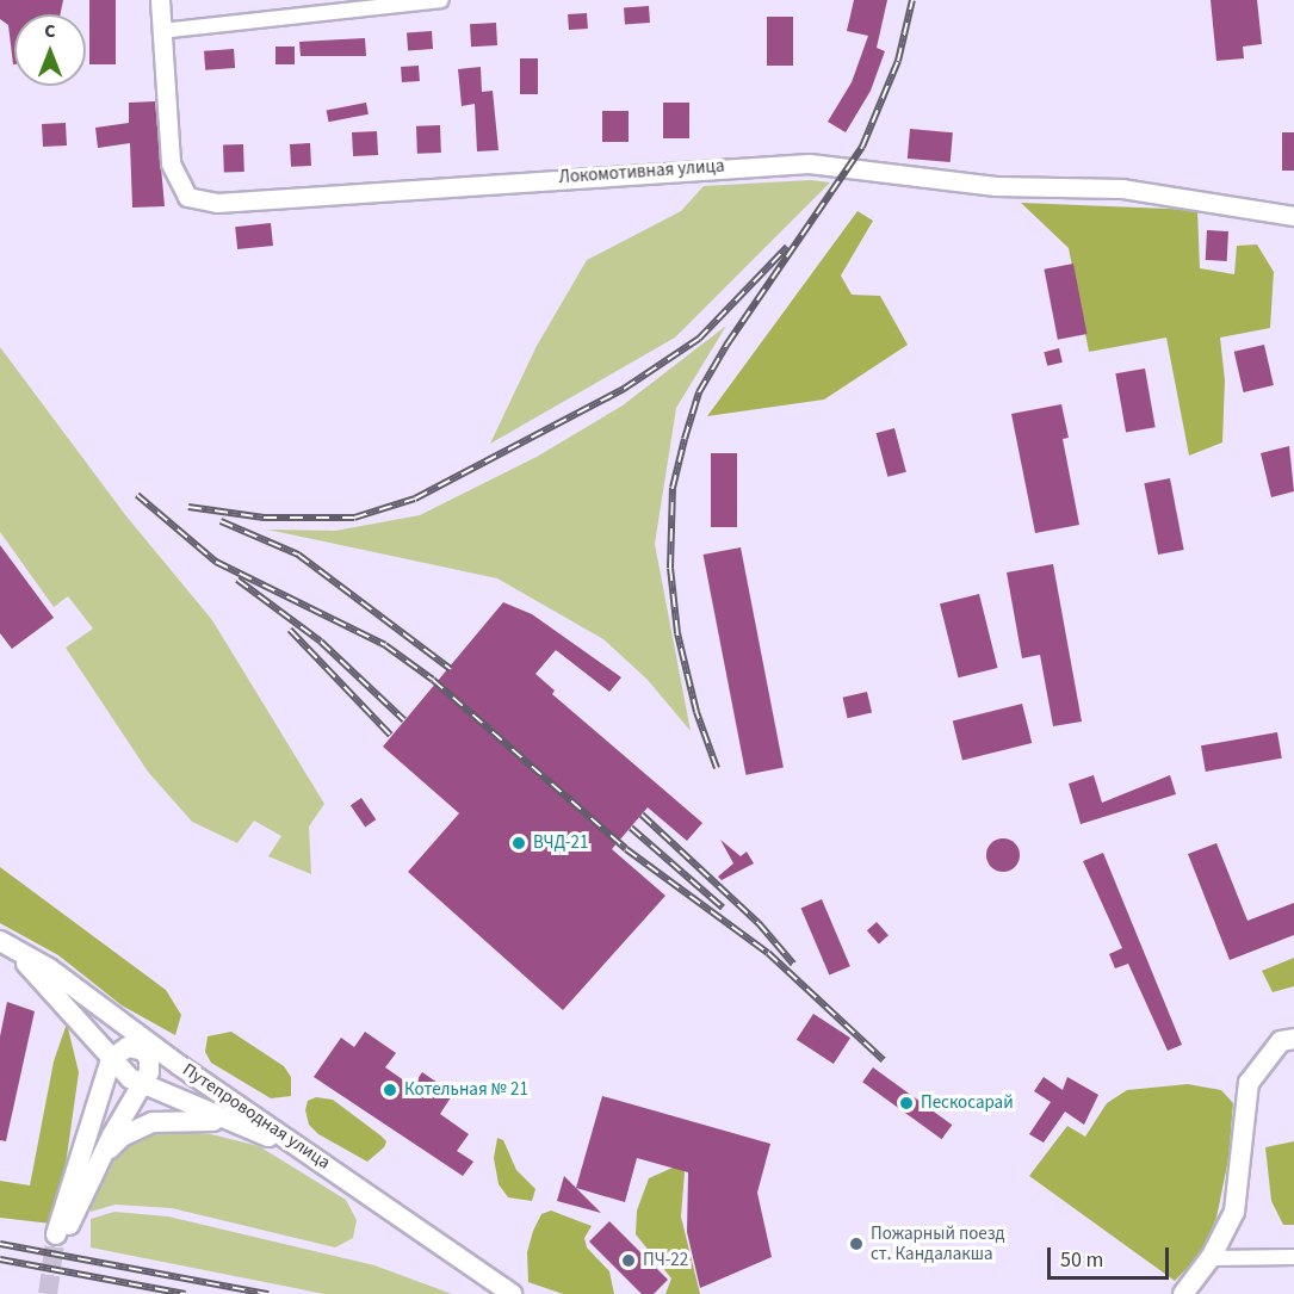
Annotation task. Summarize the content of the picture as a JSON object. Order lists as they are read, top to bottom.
{
  "streets": {
    "main road": ["Путепроводная улица"],
    "street": ["Локомотивная улица"]
  },
  "places": [
    "ВЧД-21",
    "Котельная № 21",
    "Пескосарай",
    "Пожарный поезд ст. Кандалакша",
    "ПЧ-22"
  ],
  "scale_bar": "50 m",
  "north": "top"
}
